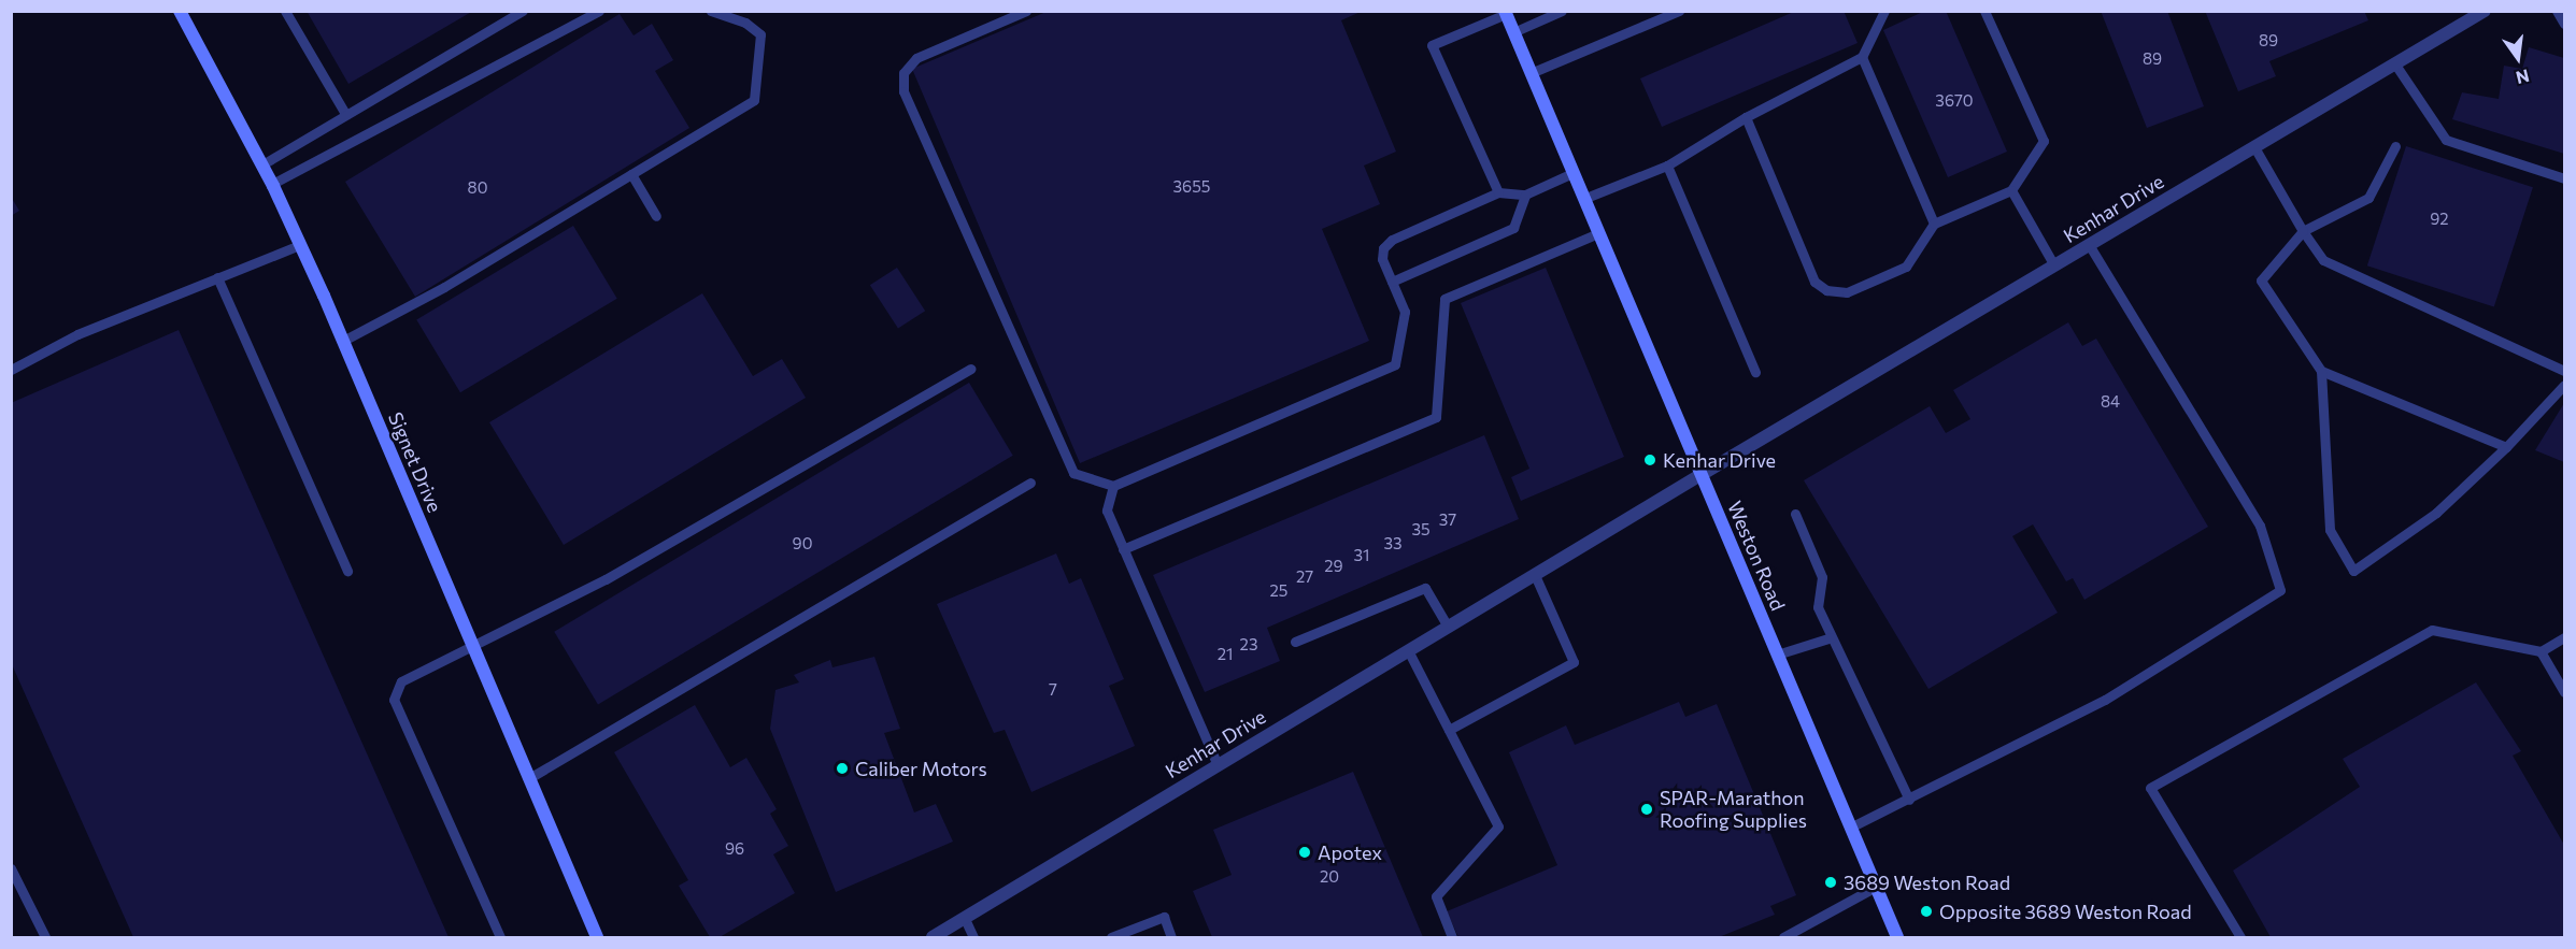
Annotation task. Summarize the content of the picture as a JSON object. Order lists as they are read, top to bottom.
{
  "streets": {
    "street": ["Kenhar Drive", "Signet Drive", "Weston Road"]
  },
  "crossings": [
    ["Kenhar Drive", "Weston Road"]
  ],
  "places": [
    "Kenhar Drive",
    "Caliber Motors",
    "SPAR-Marathon Roofing Supplies",
    "Apotex",
    "3689 Weston Road",
    "Opposite 3689 Weston Road"
  ],
  "house_numbers": [
    "89",
    "89",
    "3670",
    "3655",
    "80",
    "92",
    "84",
    "37",
    "35",
    "90",
    "33",
    "31",
    "29",
    "27",
    "25",
    "23",
    "21",
    "7",
    "96",
    "20"
  ],
  "north": "bottom"
}
